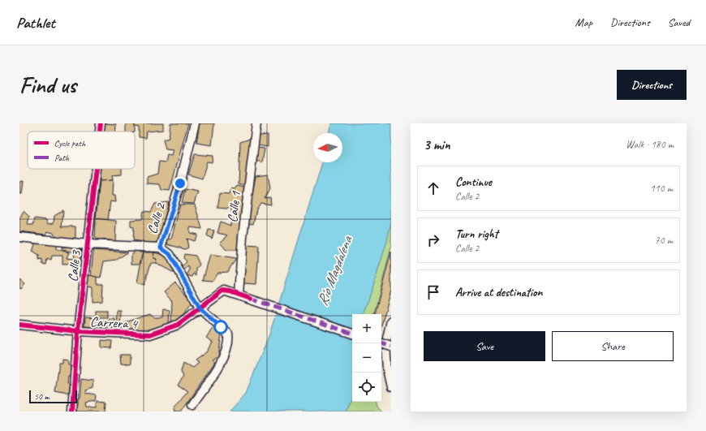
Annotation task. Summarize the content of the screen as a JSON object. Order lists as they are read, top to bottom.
{
  "streets": {
    "street": [
      "Calle 1",
      "Calle 2",
      "Calle 3",
      "Carrera 4"
    ]
  },
  "crossings": [
    ["Calle 1", "Carrera 4"],
    ["Calle 2", "Carrera 4"],
    ["Calle 3", "Carrera 4"]
  ],
  "water": ["Río Magdalena"],
  "legend": ["Cycle path", "Path"],
  "scale_bar": "50 m",
  "north": "left",
  "page": {
    "header": "Pathlet",
    "nav": ["Map", "Directions", "Saved"],
    "buttons": [
      "Directions",
      ["Save", "Share"]
    ],
    "title": "Find us",
    "heading": ["3 min", "Walk · 180 m"],
    "list": [
      ["Continue", "Calle 2", "110 m"],
      ["Turn right", "Calle 2", "70 m"],
      "Arrive at destination"
    ],
    "map_buttons": ["+", "−"],
    "scale": "50 m"
  }
}
